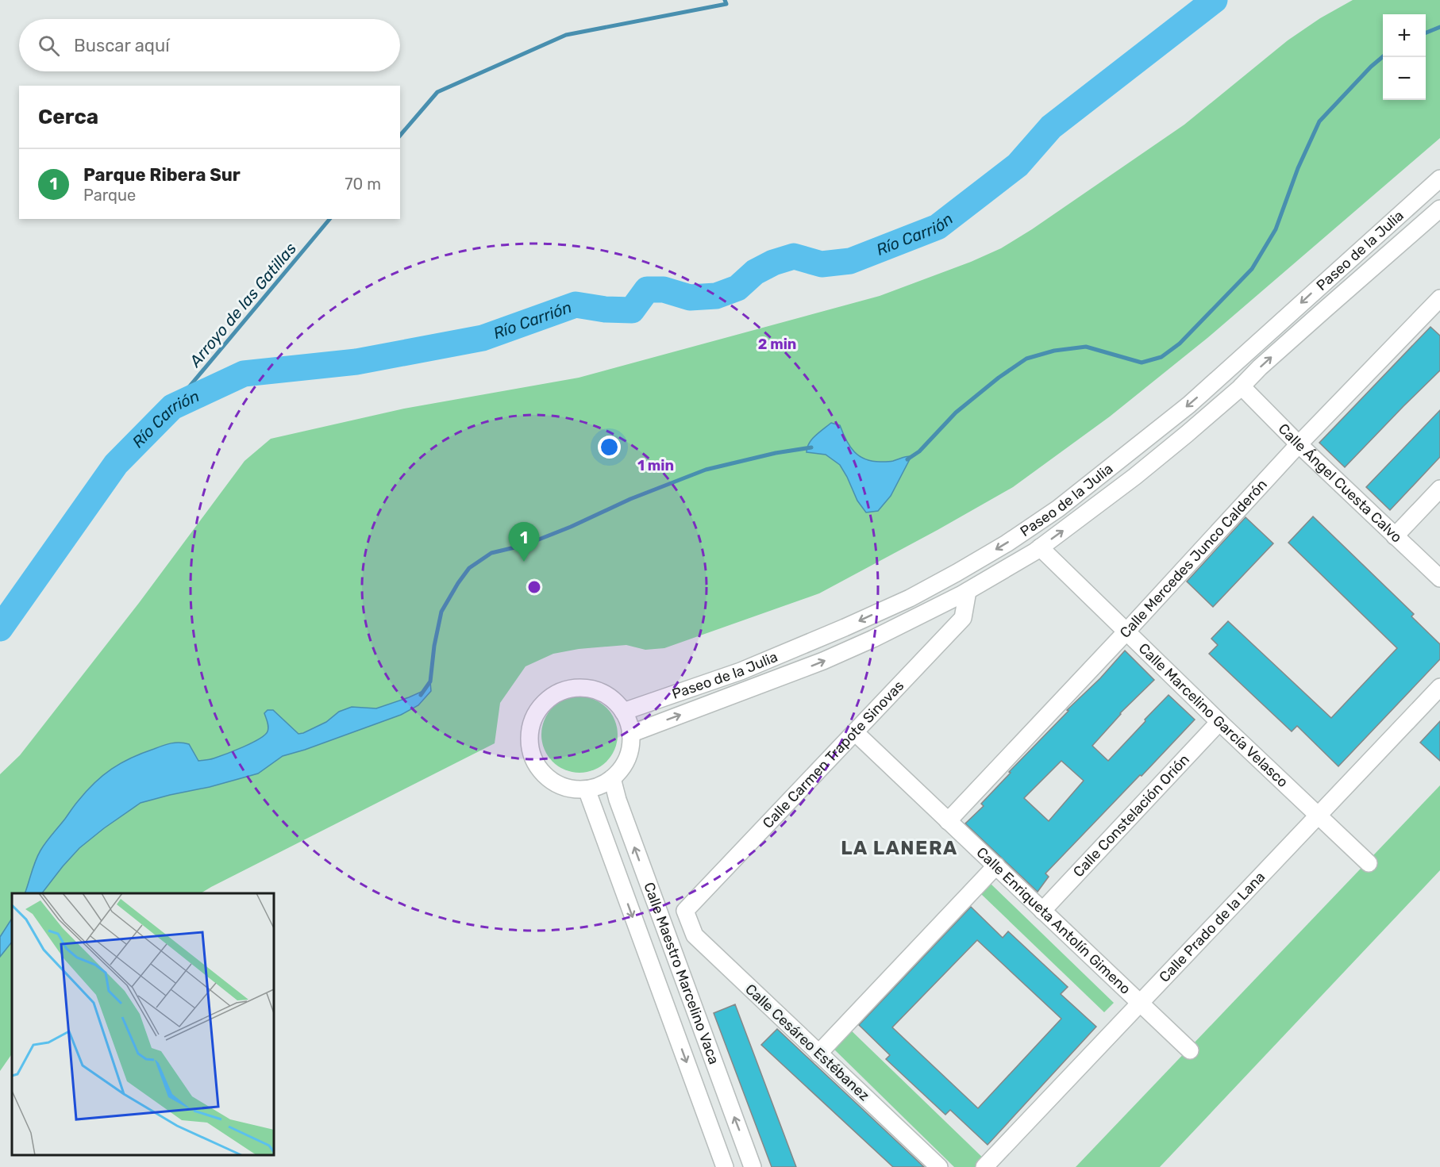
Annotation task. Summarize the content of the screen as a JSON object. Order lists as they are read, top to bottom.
{
  "streets": {
    "street": [
      "Paseo de la Julia",
      "Calle Ángel Cuesta Calvo",
      "Calle Mercedes Junco Calderón",
      "Calle Marcelino García Velasco",
      "Calle Carmen Trapote Sinovas",
      "Calle Constelación Orión",
      "Calle Enriqueta Antolín Gimeno",
      "Calle Prado de la Lana",
      "Calle Maestro Marcelino Vaca",
      "Calle Cesáreo Estébanez"
    ]
  },
  "crossings": [
    ["Paseo de la Julia", "Calle Ángel Cuesta Calvo"],
    ["Paseo de la Julia", "Calle Marcelino García Velasco"],
    ["Paseo de la Julia", "Calle Carmen Trapote Sinovas"],
    ["Paseo de la Julia", "Calle Maestro Marcelino Vaca"],
    ["Calle Ángel Cuesta Calvo", "Calle Mercedes Junco Calderón"],
    ["Calle Mercedes Junco Calderón", "Calle Marcelino García Velasco"],
    ["Calle Mercedes Junco Calderón", "Calle Enriqueta Antolín Gimeno"],
    ["Calle Marcelino García Velasco", "Calle Constelación Orión"],
    ["Calle Marcelino García Velasco", "Calle Prado de la Lana"],
    ["Calle Carmen Trapote Sinovas", "Calle Enriqueta Antolín Gimeno"],
    ["Calle Carmen Trapote Sinovas", "Calle Cesáreo Estébanez"],
    ["Calle Constelación Orión", "Calle Enriqueta Antolín Gimeno"],
    ["Calle Enriqueta Antolín Gimeno", "Calle Prado de la Lana"]
  ],
  "districts": ["LA LANERA"],
  "water": ["Río Carrión", "Arroyo de las Gatillas"],
  "page": {
    "map_buttons": ["+", "−"],
    "search": "Buscar aquí",
    "heading": "Cerca",
    "list": [
      {
        "mark": "1",
        "name": "Parque Ribera Sur",
        "note": "Parque",
        "value": "70 m"
      }
    ],
    "pins": "1"
  },
  "rings": ["2 min", "1 min"]
}
